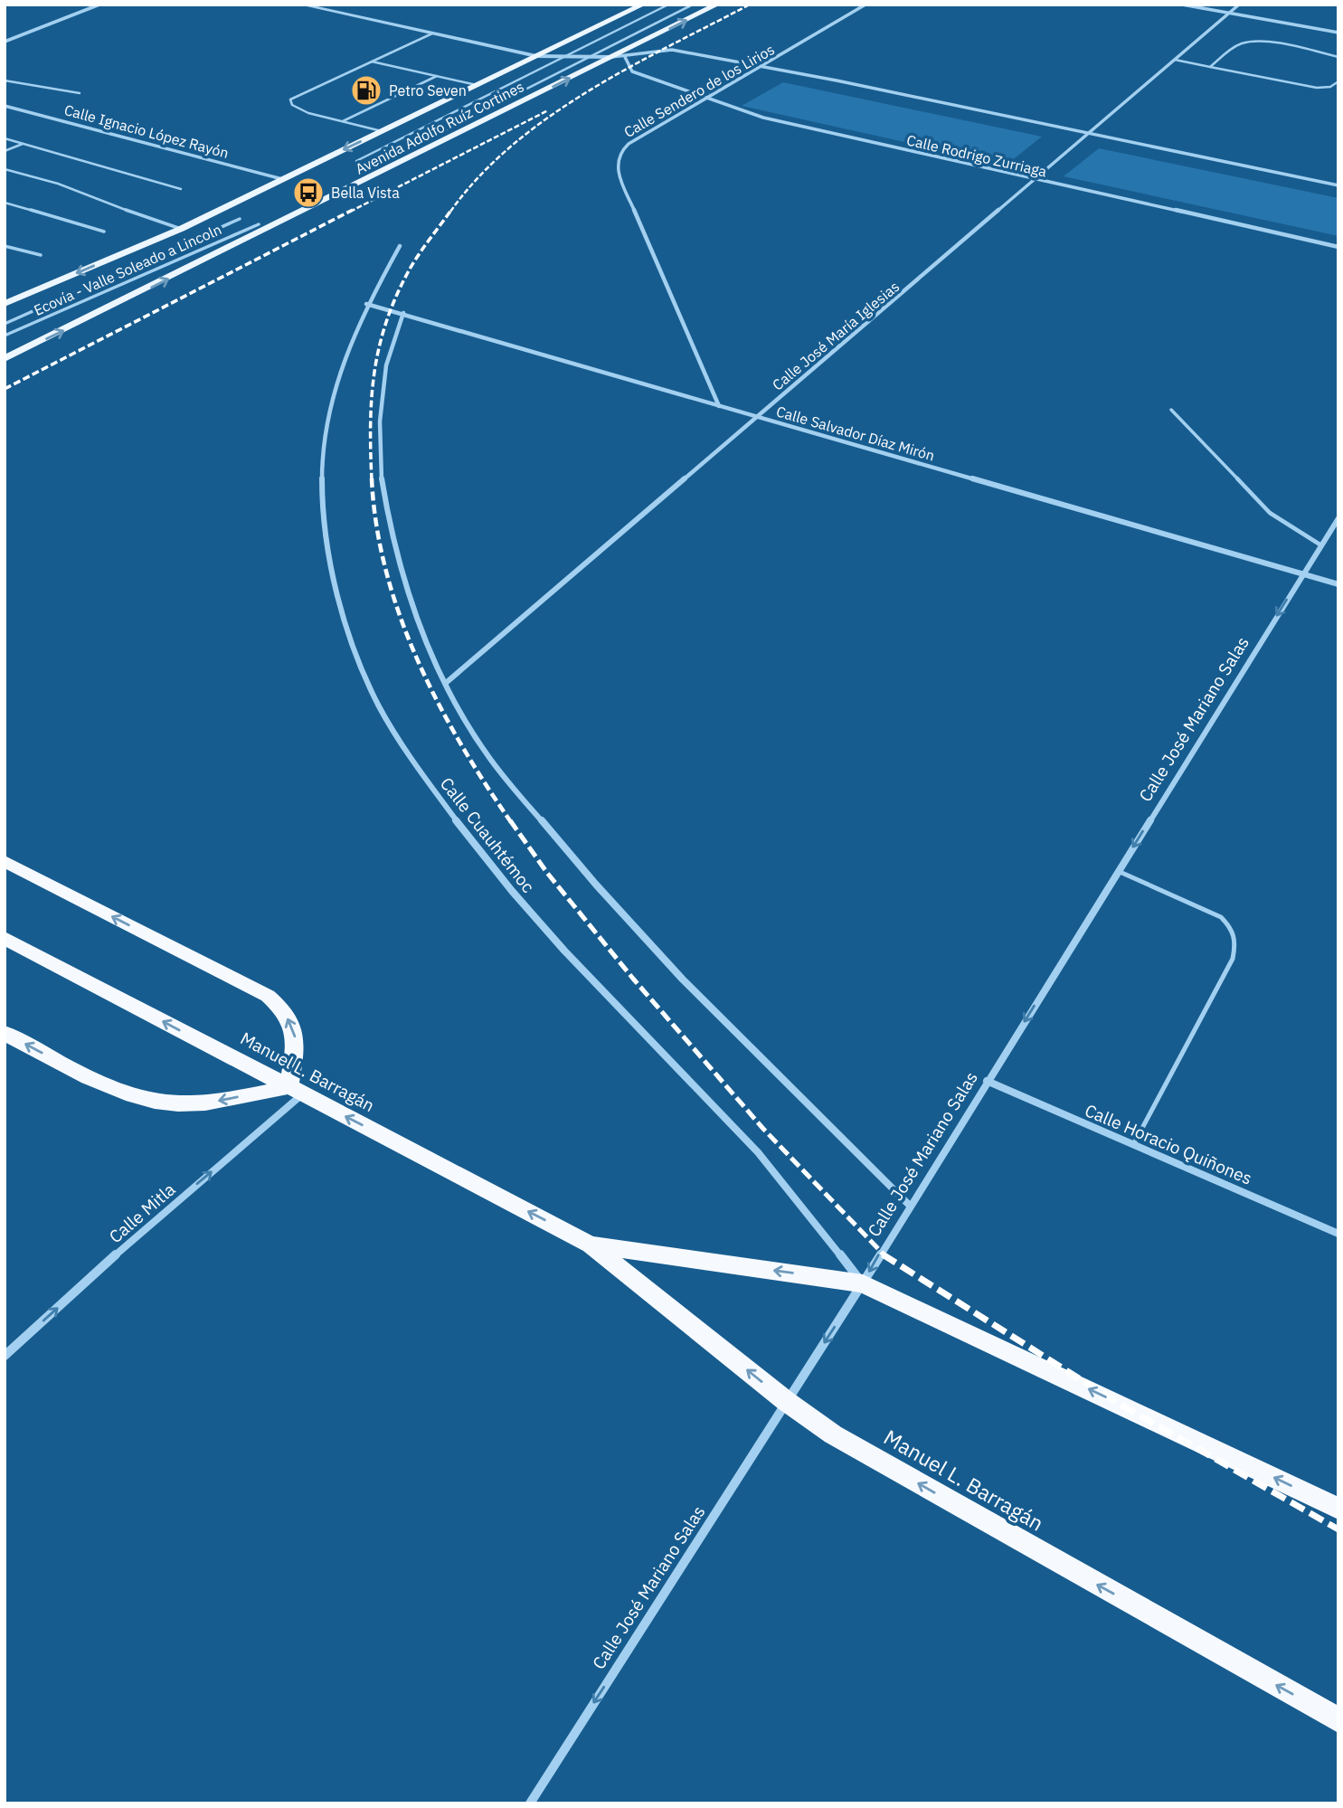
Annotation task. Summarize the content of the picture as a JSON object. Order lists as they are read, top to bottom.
{
  "streets": {
    "highway": ["Manuel L. Barragán"],
    "main road": ["Avenida Adolfo Ruíz Cortines"],
    "street": [
      "Calle Sendero de los Lirios",
      "Calle Ignacio López Rayón",
      "Calle Rodrigo Zurriaga",
      "Calle José María Iglesias",
      "Calle Salvador Díaz Mirón",
      "Calle José Mariano Salas",
      "Calle Cuauhtémoc",
      "Calle Horacio Quiñones",
      "Calle Mitla"
    ],
    "lane": ["Ecovía - Valle Soleado a Lincoln"]
  },
  "crossings": [
    ["Calle Sendero de los Lirios", "Calle Rodrigo Zurriaga"],
    ["Calle Sendero de los Lirios", "Calle Salvador Díaz Mirón"],
    ["Avenida Adolfo Ruíz Cortines", "Calle Ignacio López Rayón"],
    ["Calle Rodrigo Zurriaga", "Calle José María Iglesias"],
    ["Calle José María Iglesias", "Calle Salvador Díaz Mirón"],
    ["Calle Salvador Díaz Mirón", "Calle José Mariano Salas"],
    ["Calle Salvador Díaz Mirón", "Calle Cuauhtémoc"],
    ["Calle José Mariano Salas", "Calle Cuauhtémoc"],
    ["Calle José Mariano Salas", "Manuel L. Barragán"],
    ["Calle José Mariano Salas", "Calle Horacio Quiñones"],
    ["Calle Cuauhtémoc", "Manuel L. Barragán"],
    ["Manuel L. Barragán", "Calle Mitla"]
  ],
  "one_way": ["Calle José Mariano Salas", "Manuel L. Barragán", "Calle Mitla"],
  "places": {
    "fuel station": ["Petro Seven"],
    "bus stop": ["Bella Vista"]
  }
}
